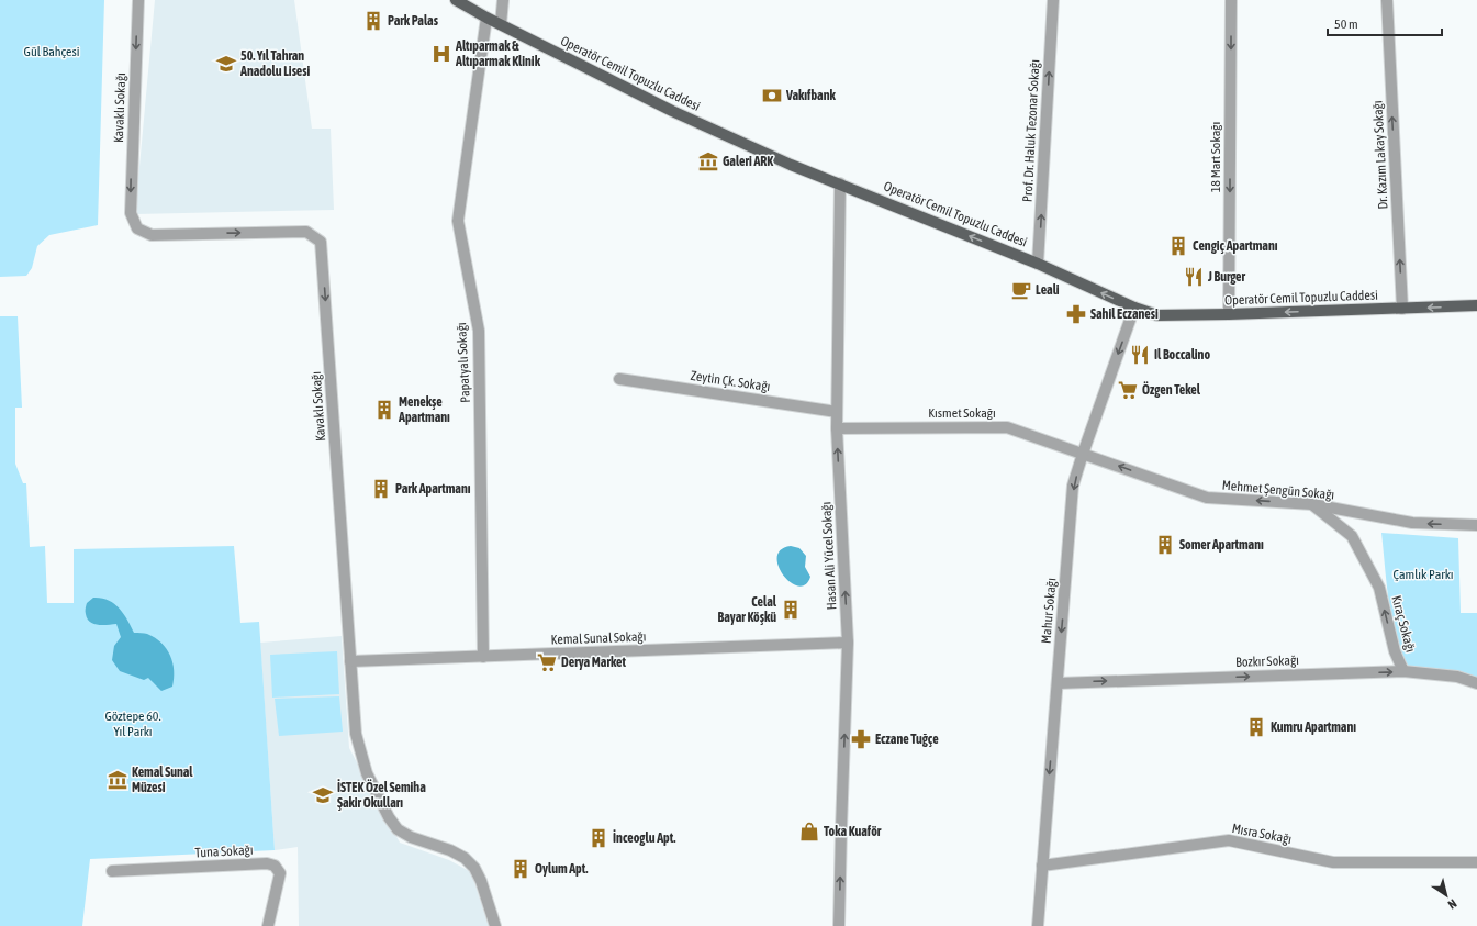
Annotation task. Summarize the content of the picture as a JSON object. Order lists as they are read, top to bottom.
{
  "streets": {
    "main road": ["Operatör Cemil Topuzlu Caddesi"],
    "street": [
      "Kavaklı Sokağı",
      "Prof. Dr. Haluk Tezonar Sokağı",
      "Dr. Kazım Lakay Sokağı",
      "18 Mart Sokağı",
      "Papatyalı Sokağı",
      "Zeytin Çk. Sokağı",
      "Kısmet Sokağı",
      "Mehmet Şengün Sokağı",
      "Hasan Ali Yücel Sokağı",
      "Mahur Sokağı",
      "Kıraç Sokağı",
      "Kemal Sunal Sokağı",
      "Bozkır Sokağı",
      "Mısra Sokağı",
      "Tuna Sokağı"
    ]
  },
  "crossings": [
    ["Operatör Cemil Topuzlu Caddesi", "Prof. Dr. Haluk Tezonar Sokağı"],
    ["Operatör Cemil Topuzlu Caddesi", "Dr. Kazım Lakay Sokağı"],
    ["Operatör Cemil Topuzlu Caddesi", "18 Mart Sokağı"],
    ["Operatör Cemil Topuzlu Caddesi", "Papatyalı Sokağı"],
    ["Operatör Cemil Topuzlu Caddesi", "Hasan Ali Yücel Sokağı"],
    ["Operatör Cemil Topuzlu Caddesi", "Mahur Sokağı"],
    ["Kavaklı Sokağı", "Kemal Sunal Sokağı"],
    ["Papatyalı Sokağı", "Kemal Sunal Sokağı"],
    ["Zeytin Çk. Sokağı", "Hasan Ali Yücel Sokağı"],
    ["Kısmet Sokağı", "Mehmet Şengün Sokağı"],
    ["Kısmet Sokağı", "Hasan Ali Yücel Sokağı"],
    ["Kısmet Sokağı", "Mahur Sokağı"],
    ["Mehmet Şengün Sokağı", "Mahur Sokağı"],
    ["Mehmet Şengün Sokağı", "Kıraç Sokağı"],
    ["Hasan Ali Yücel Sokağı", "Kemal Sunal Sokağı"],
    ["Mahur Sokağı", "Bozkır Sokağı"],
    ["Mahur Sokağı", "Mısra Sokağı"],
    ["Kıraç Sokağı", "Bozkır Sokağı"]
  ],
  "one_way": [
    "Operatör Cemil Topuzlu Caddesi",
    "Kavaklı Sokağı",
    "Prof. Dr. Haluk Tezonar Sokağı",
    "Dr. Kazım Lakay Sokağı",
    "18 Mart Sokağı",
    "Mehmet Şengün Sokağı",
    "Hasan Ali Yücel Sokağı",
    "Mahur Sokağı",
    "Kıraç Sokağı",
    "Bozkır Sokağı"
  ],
  "parks": ["Gül Bahçesi", "Çamlık Parkı", "Göztepe 60. Yıl Parkı"],
  "places": {
    "building": [
      "Park Palas",
      "Cengiç Apartmanı",
      "Menekşe Apartmanı",
      "Park Apartmanı",
      "Somer Apartmanı",
      "Celal Bayar Köşkü",
      "Kumru Apartmanı",
      "İnceoglu Apt.",
      "Oylum Apt."
    ],
    "hospital": ["Altıparmak & Altıparmak Klinik"],
    "school or university": ["50. Yıl Tahran Anadolu Lisesi", "İSTEK Özel Semiha Şakir Okulları"],
    "bank": ["Vakıfbank"],
    "museum": ["Galeri ARK", "Kemal Sunal Müzesi"],
    "restaurant": ["J Burger", "Il Boccalino"],
    "cafe": ["Leali"],
    "pharmacy": ["Sahil Eczanesi", "Eczane Tuğçe"],
    "supermarket": ["Özgen Tekel", "Derya Market"],
    "shop": ["Toka Kuaför"]
  },
  "scale_bar": "50 m",
  "north": "bottom right"
}
